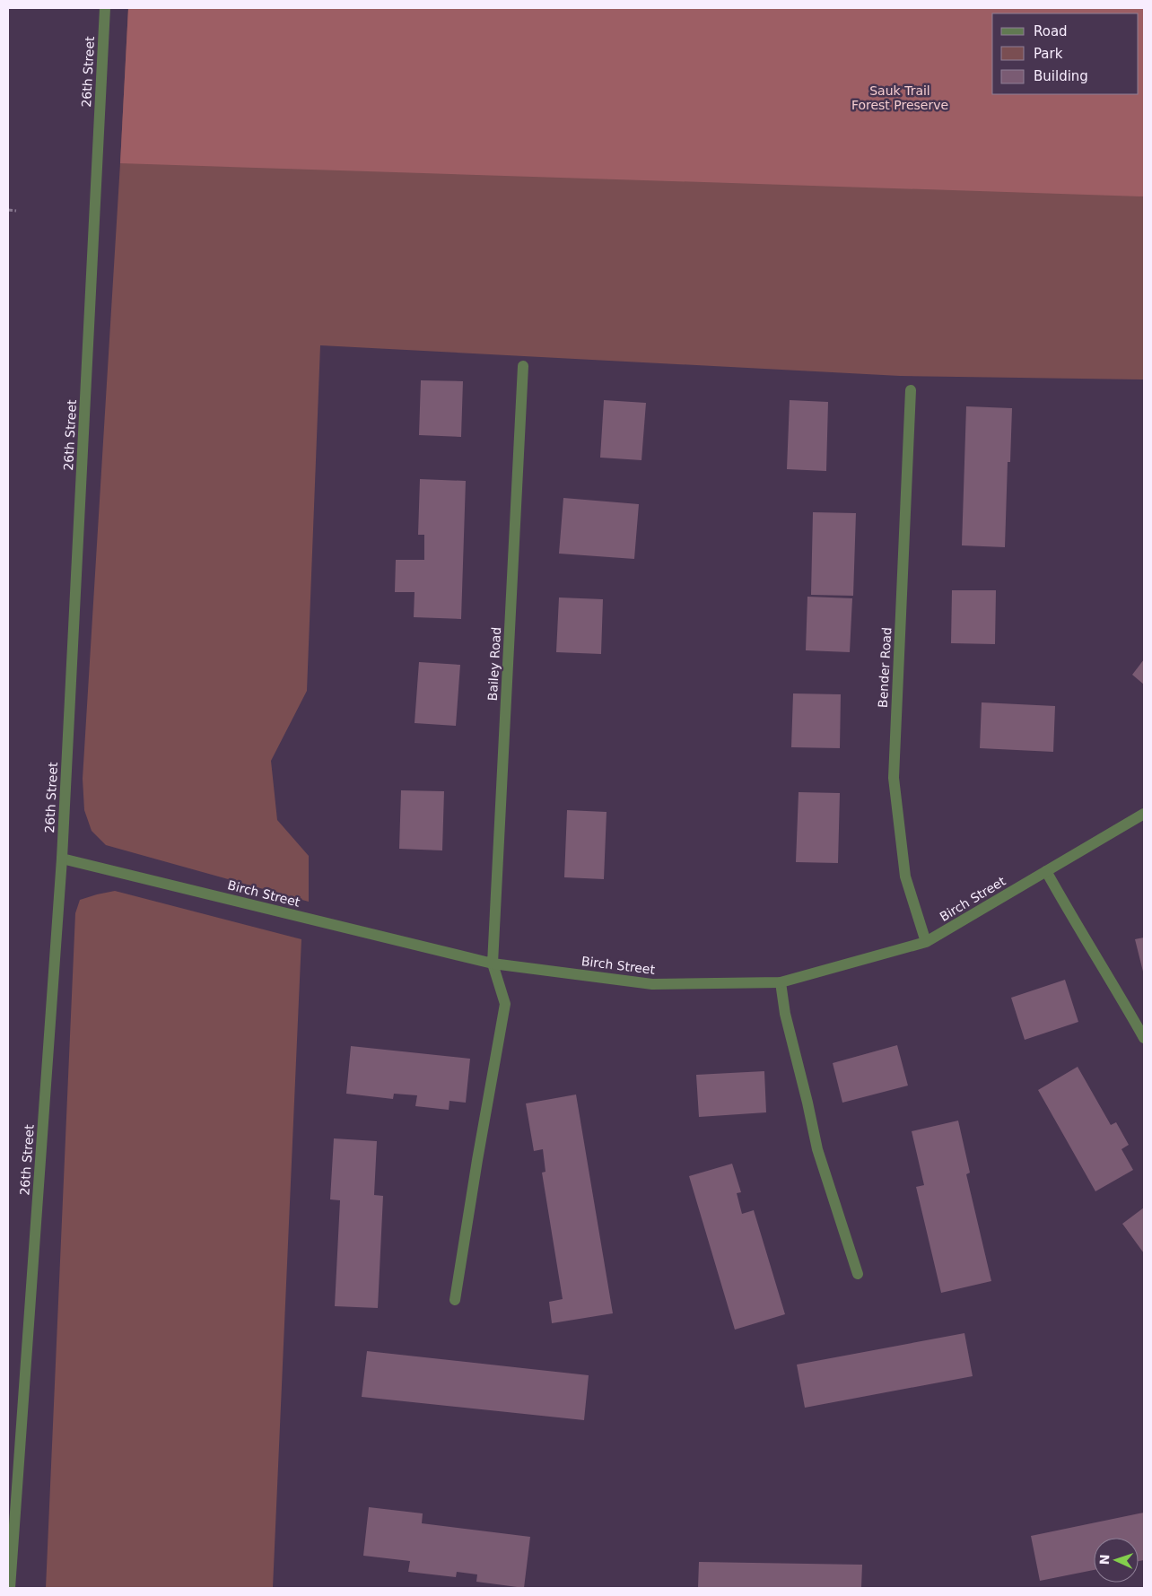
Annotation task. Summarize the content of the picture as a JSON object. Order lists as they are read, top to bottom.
{
  "streets": {
    "street": [
      "26th Street",
      "Bailey Road",
      "Bender Road",
      "Birch Street"
    ]
  },
  "crossings": [
    ["26th Street", "Birch Street"],
    ["Bailey Road", "Birch Street"],
    ["Bender Road", "Birch Street"]
  ],
  "parks": ["Sauk Trail Forest Preserve"],
  "legend": ["Road", "Park", "Building"],
  "north": "left"
}
